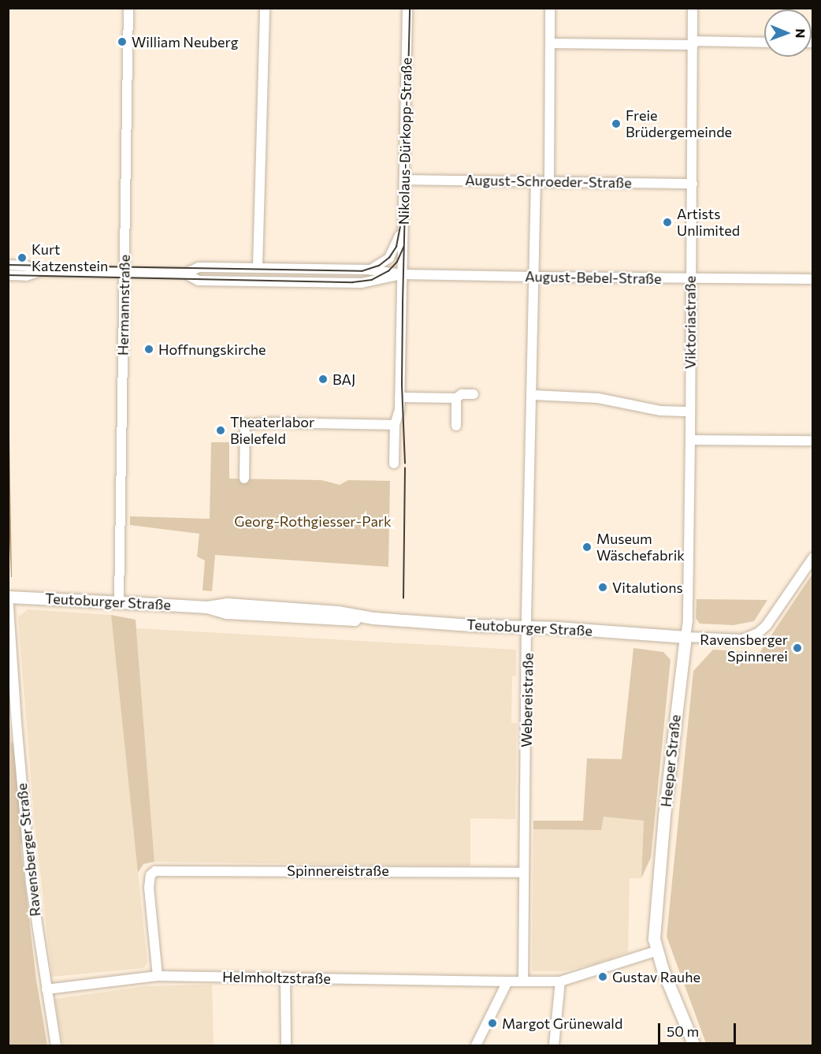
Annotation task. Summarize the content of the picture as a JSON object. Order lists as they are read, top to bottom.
{
  "streets": {
    "street": [
      "Nikolaus-Dürkopp-Straße",
      "August-Schroeder-Straße",
      "August-Bebel-Straße",
      "Hermannstraße",
      "Viktoriastraße",
      "Teutoburger Straße",
      "Webereistraße",
      "Heeper Straße",
      "Ravensberger Straße",
      "Spinnereistraße",
      "Helmholtzstraße"
    ]
  },
  "crossings": [
    ["Nikolaus-Dürkopp-Straße", "August-Schroeder-Straße"],
    ["Nikolaus-Dürkopp-Straße", "August-Bebel-Straße"],
    ["August-Schroeder-Straße", "Viktoriastraße"],
    ["August-Schroeder-Straße", "Webereistraße"],
    ["August-Bebel-Straße", "Hermannstraße"],
    ["August-Bebel-Straße", "Viktoriastraße"],
    ["August-Bebel-Straße", "Webereistraße"],
    ["Hermannstraße", "Teutoburger Straße"],
    ["Viktoriastraße", "Teutoburger Straße"],
    ["Viktoriastraße", "Heeper Straße"],
    ["Teutoburger Straße", "Webereistraße"],
    ["Teutoburger Straße", "Heeper Straße"],
    ["Teutoburger Straße", "Ravensberger Straße"],
    ["Webereistraße", "Spinnereistraße"],
    ["Webereistraße", "Helmholtzstraße"],
    ["Heeper Straße", "Helmholtzstraße"],
    ["Ravensberger Straße", "Helmholtzstraße"],
    ["Spinnereistraße", "Helmholtzstraße"]
  ],
  "parks": ["Georg-Rothgiesser-Park"],
  "places": [
    "William Neuberg",
    "Freie Brüdergemeinde",
    "Artists Unlimited",
    "Kurt Katzenstein",
    "Hoffnungskirche",
    "BAJ",
    "Theaterlabor Bielefeld",
    "Museum Wäschefabrik",
    "Vitalutions",
    "Ravensberger Spinnerei",
    "Gustav Rauhe",
    "Margot Grünewald"
  ],
  "scale_bar": "50 m",
  "north": "right"
}
